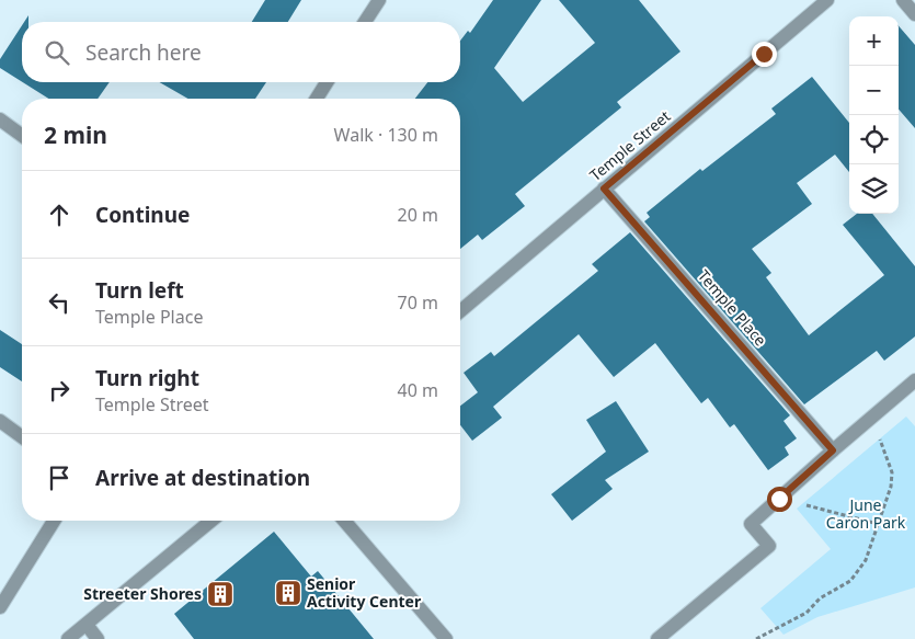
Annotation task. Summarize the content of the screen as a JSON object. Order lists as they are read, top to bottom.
{
  "streets": {
    "street": ["Temple Street", "Temple Place"]
  },
  "crossings": [
    ["Temple Street", "Temple Place"]
  ],
  "parks": ["June Caron Park"],
  "places": {
    "building": ["Senior Activity Center", "Streeter Shores"]
  },
  "page": {
    "map_buttons": ["+", "−"],
    "search": "Search here",
    "heading": ["2 min", "Walk · 130 m"],
    "list": [
      ["Continue", "20 m"],
      ["Turn left", "Temple Place", "70 m"],
      ["Turn right", "Temple Street", "40 m"],
      "Arrive at destination"
    ]
  }
}
